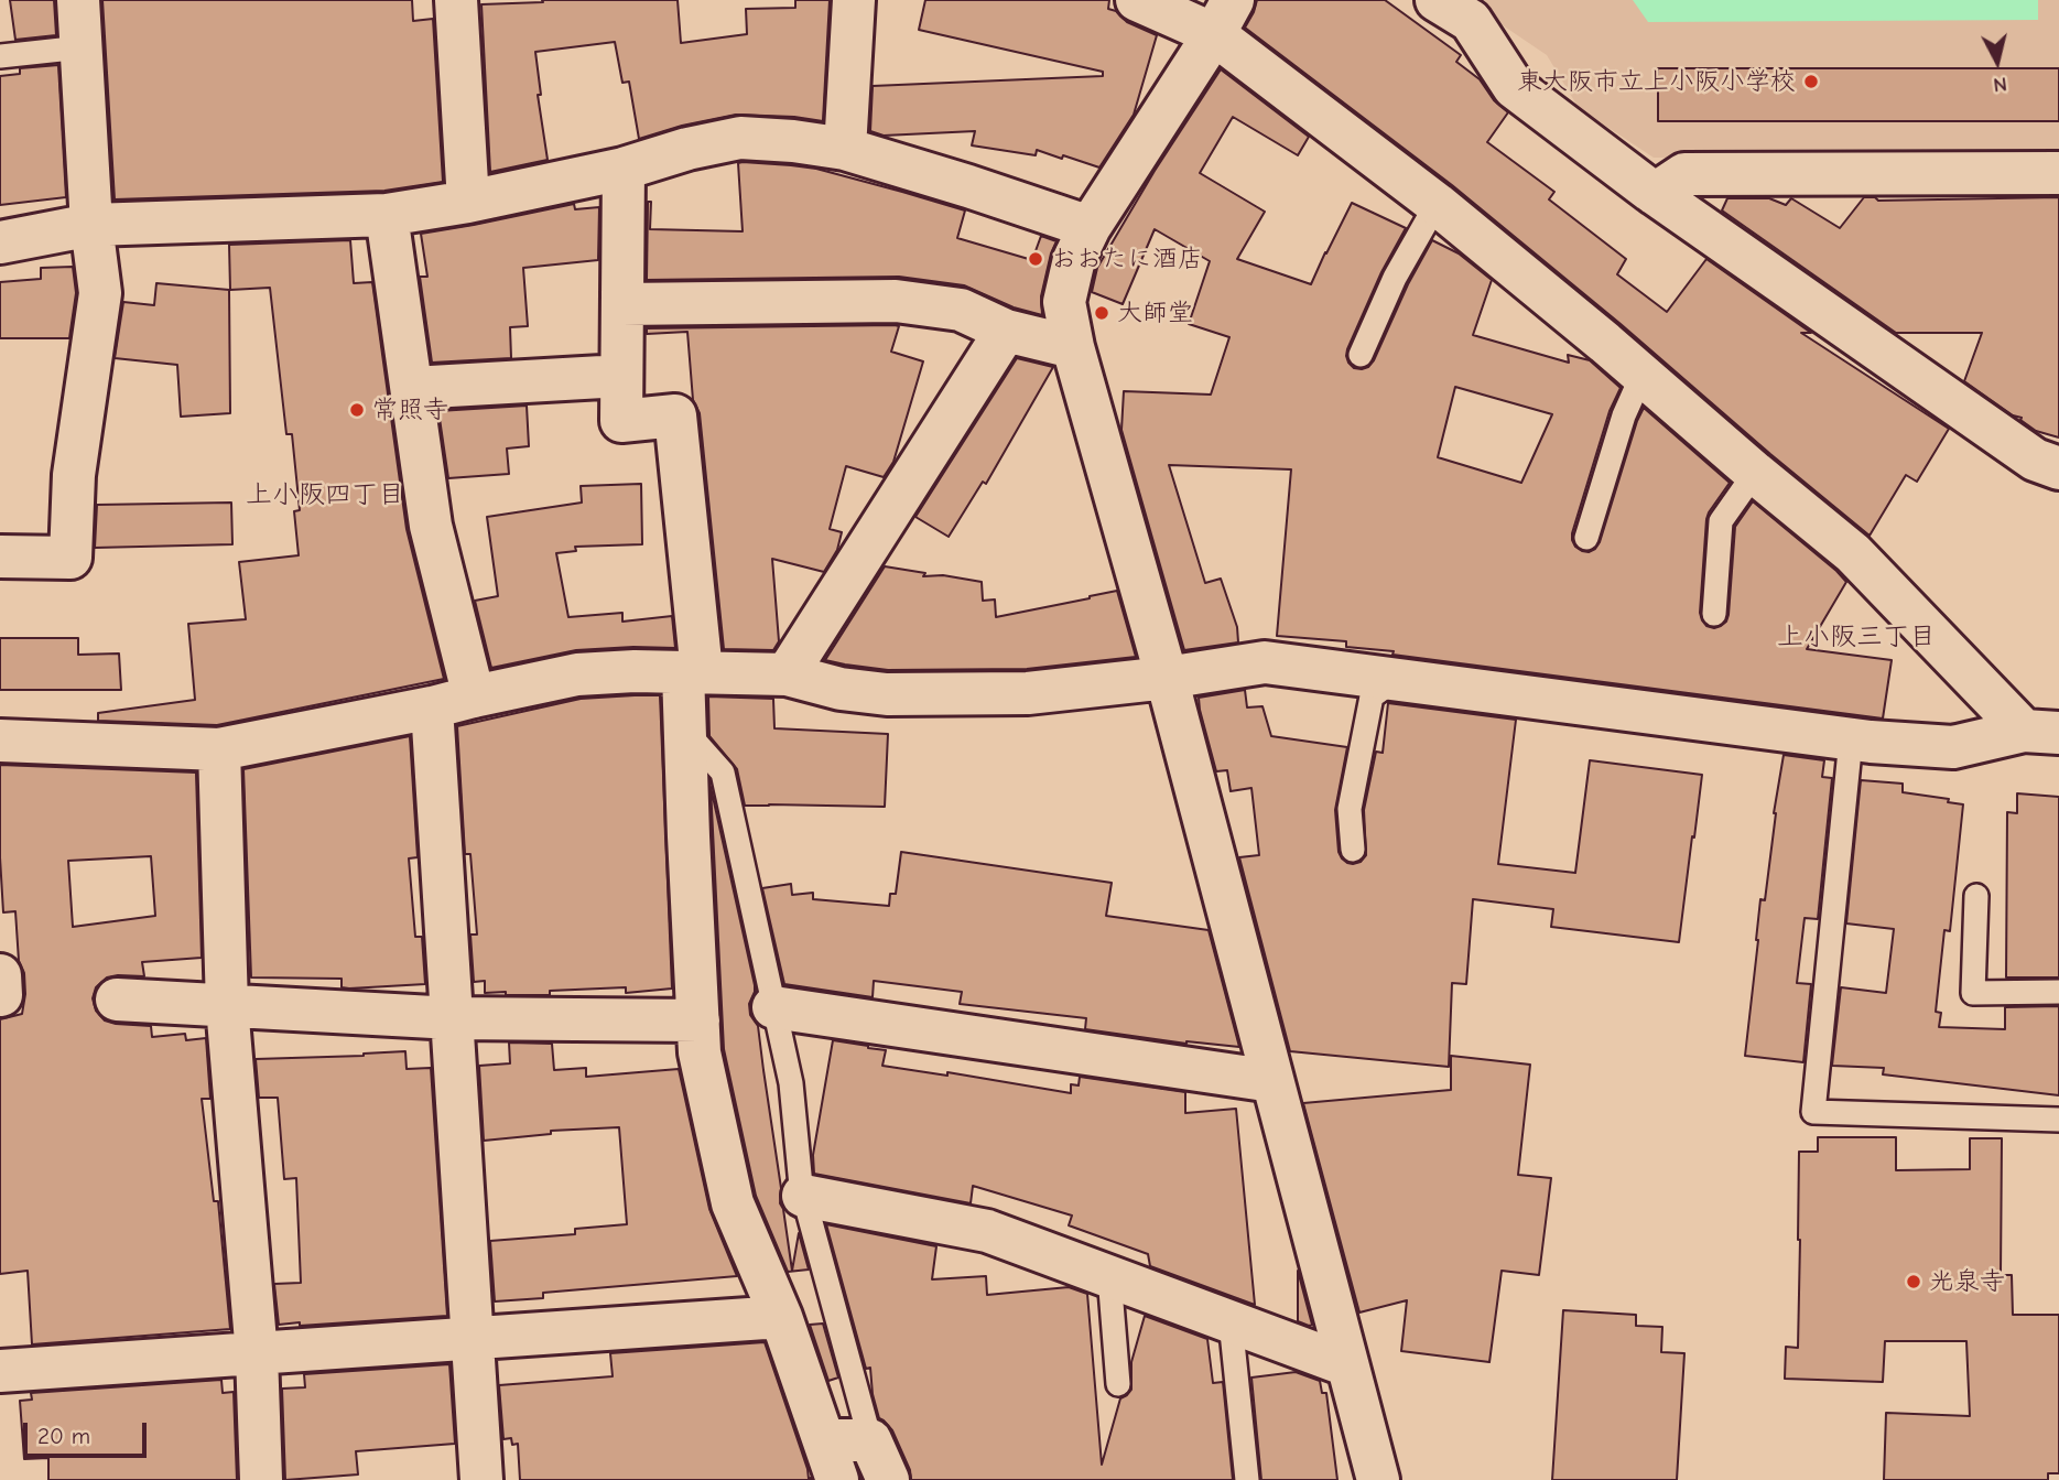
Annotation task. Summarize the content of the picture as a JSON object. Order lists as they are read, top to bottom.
{
  "districts": ["上小阪四丁目", "上小阪三丁目"],
  "places": [
    "東大阪市立上小阪小学校",
    "おおたに酒店",
    "大師堂",
    "常照寺",
    "光泉寺"
  ],
  "scale_bar": "20 m",
  "north": "bottom"
}
